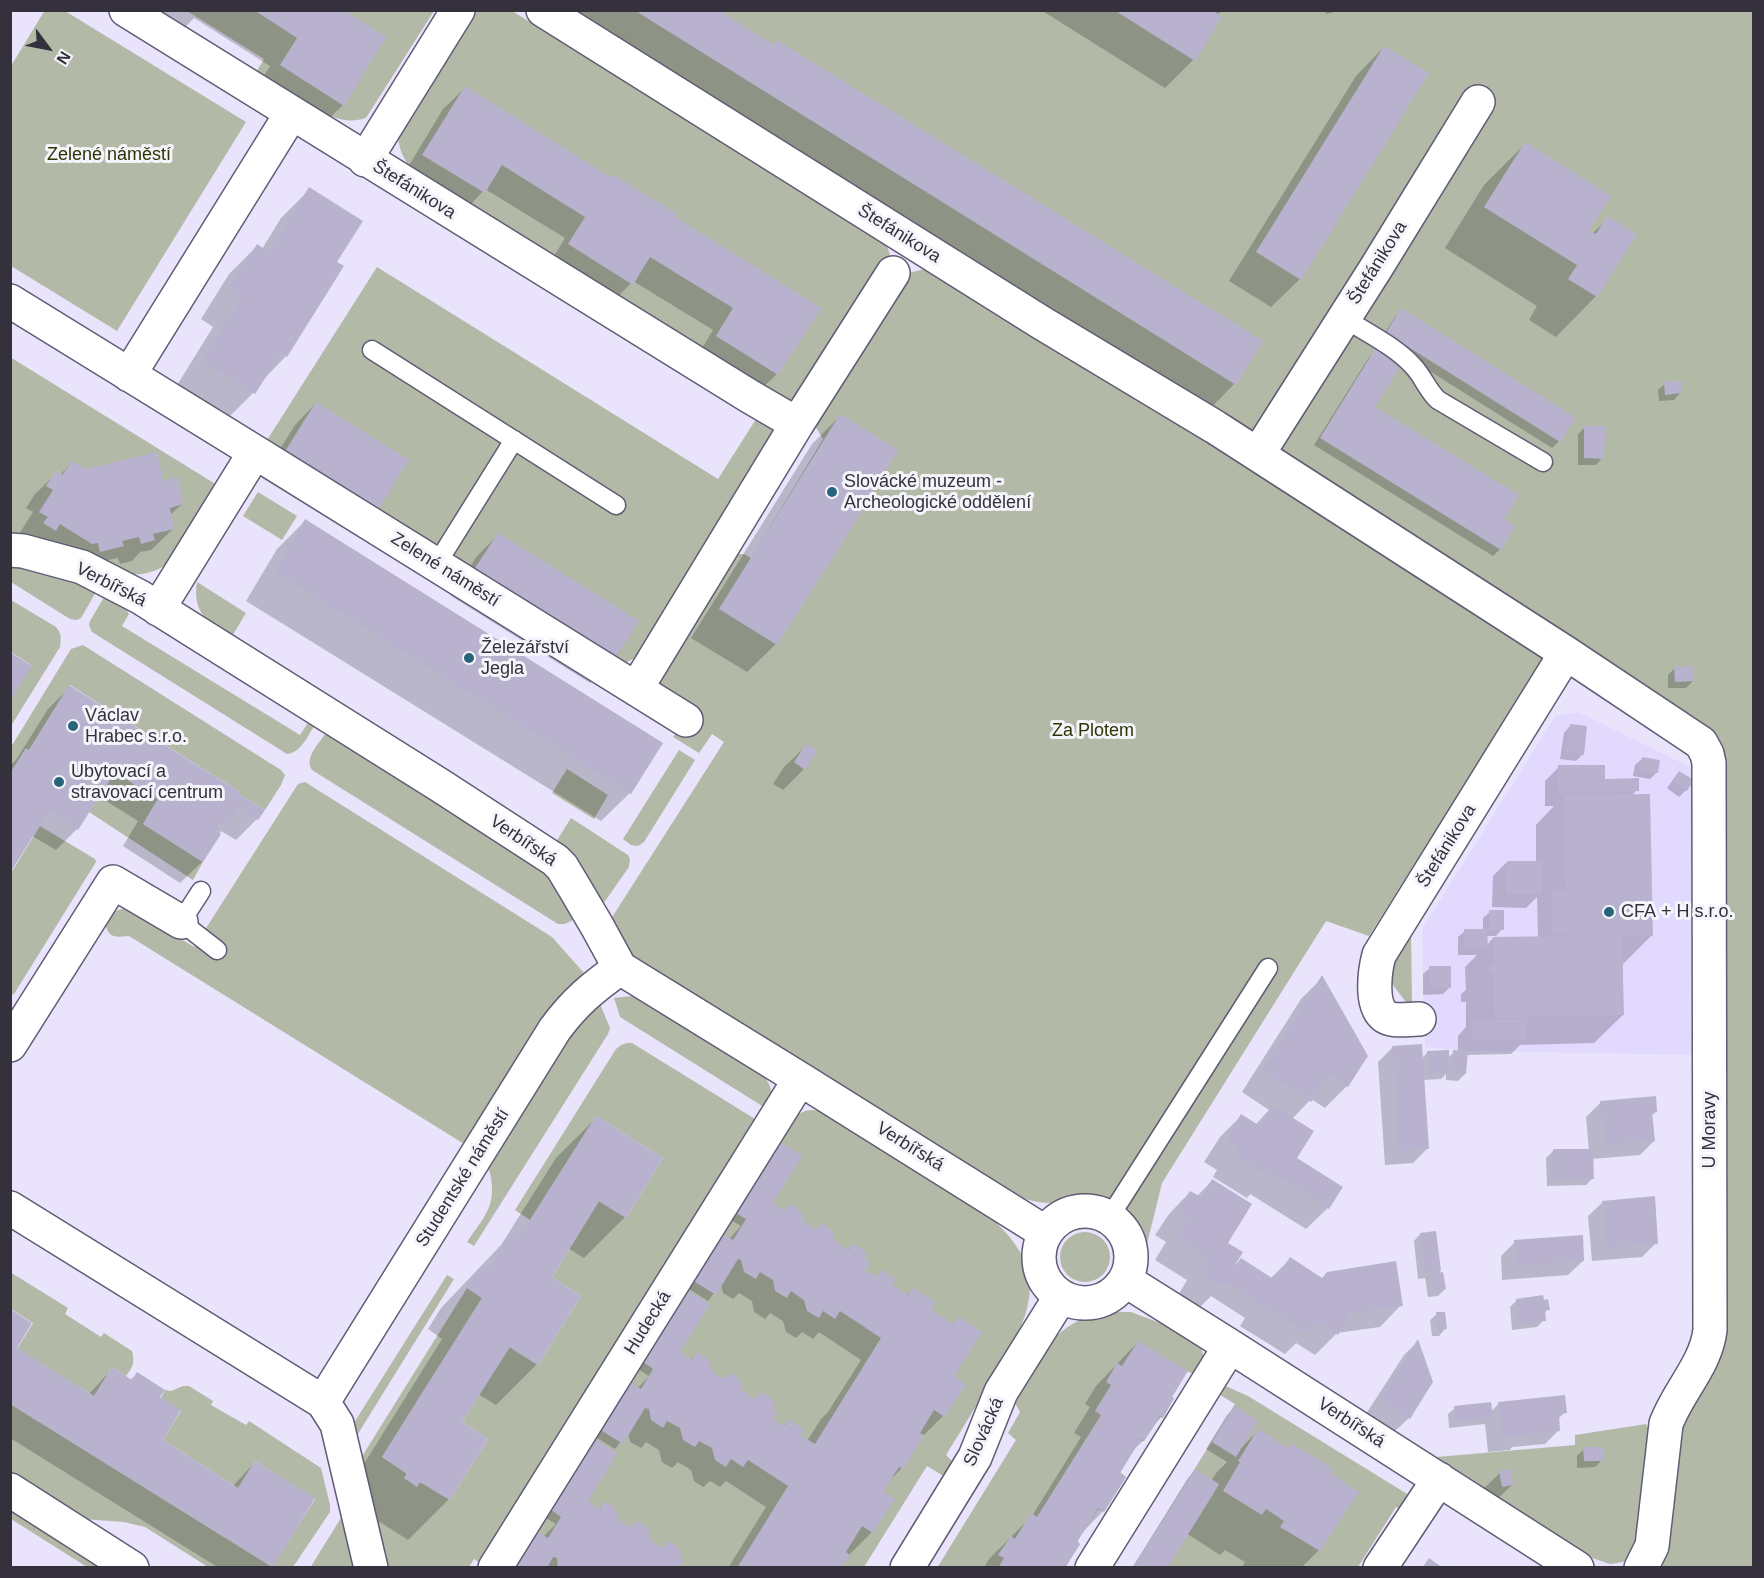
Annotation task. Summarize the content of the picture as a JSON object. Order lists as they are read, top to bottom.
{
  "streets": {
    "street": [
      "Štefánikova",
      "Zelené náměstí",
      "Verbířská",
      "U Moravy",
      "Studentské náměstí",
      "Hudecká",
      "Slovácká"
    ]
  },
  "crossings": [
    ["Štefánikova", "Zelené náměstí"],
    ["Štefánikova", "U Moravy"],
    ["Verbířská", "Studentské náměstí"],
    ["Verbířská", "Hudecká"],
    ["Verbířská", "Slovácká"]
  ],
  "parks": ["Zelené náměstí", "Za Plotem"],
  "places": [
    "Slovácké muzeum - Archeologické oddělení",
    "Železářství Jegla",
    "Václav Hrabec s.r.o.",
    "Ubytovací a stravovací centrum",
    "CFA + H s.r.o."
  ],
  "north": "bottom right"
}
